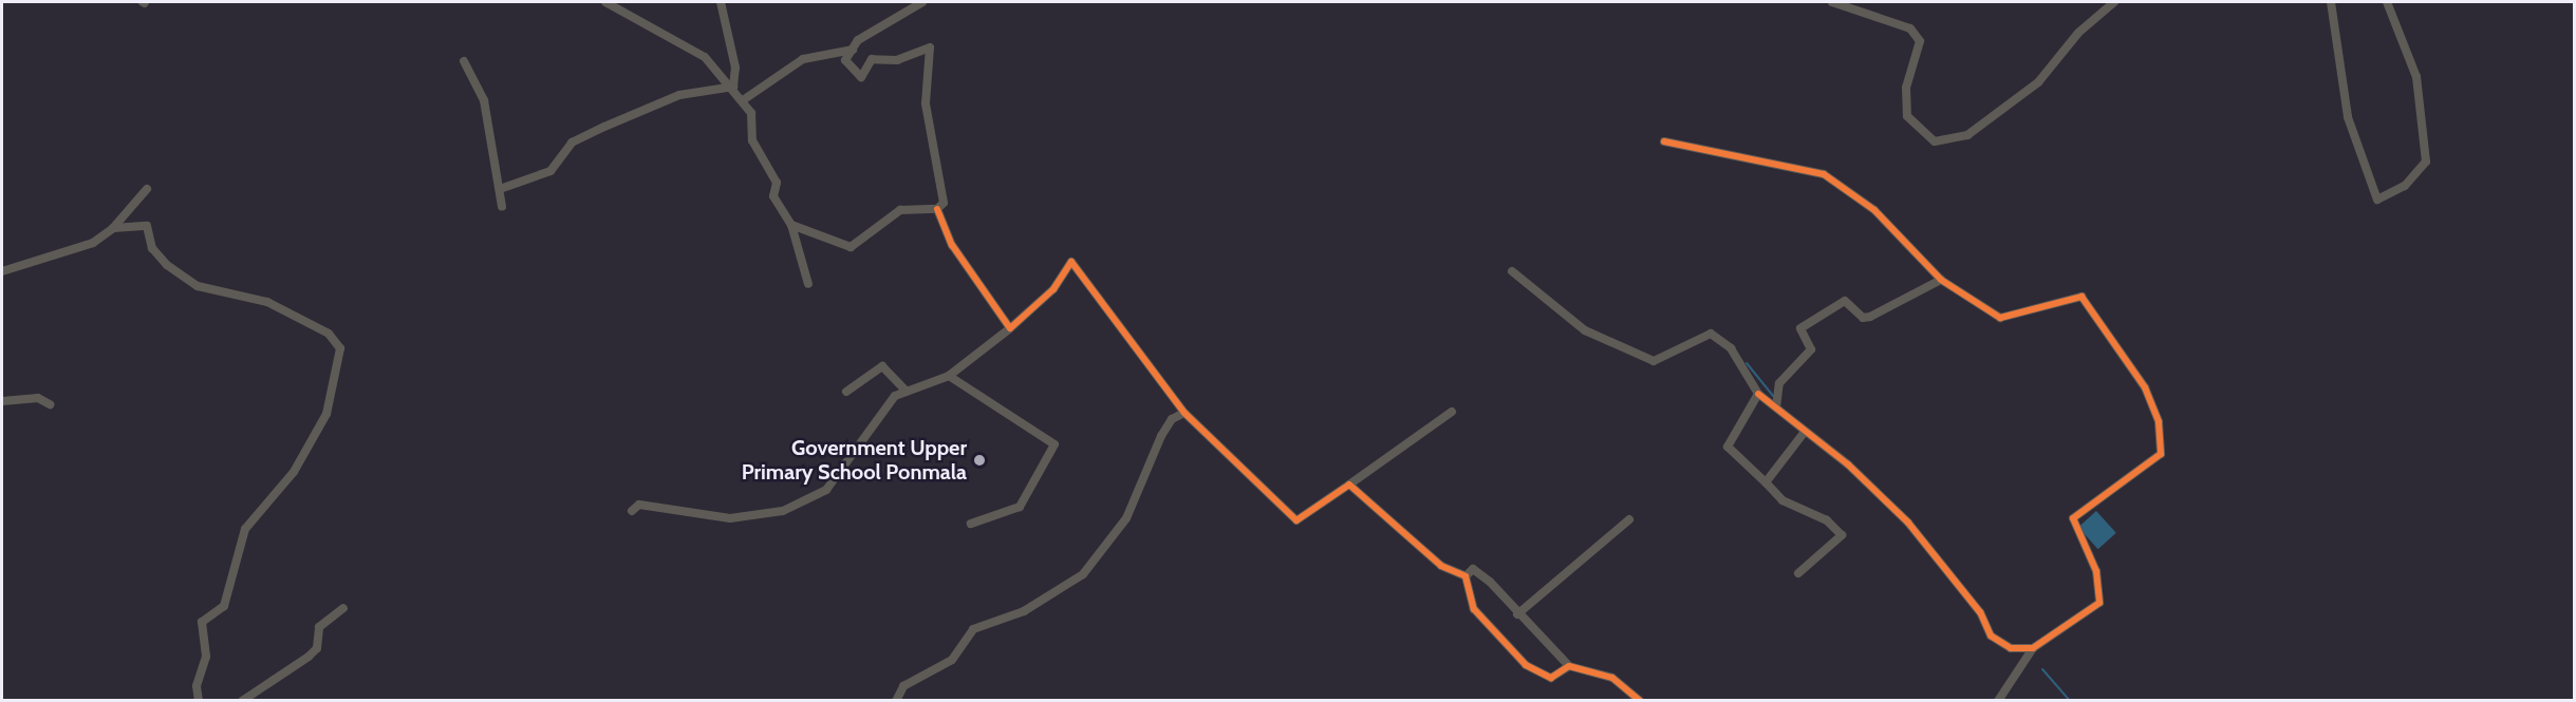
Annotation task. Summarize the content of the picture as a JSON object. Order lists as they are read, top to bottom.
{
  "places": ["Government Upper Primary School Ponmala"]
}
